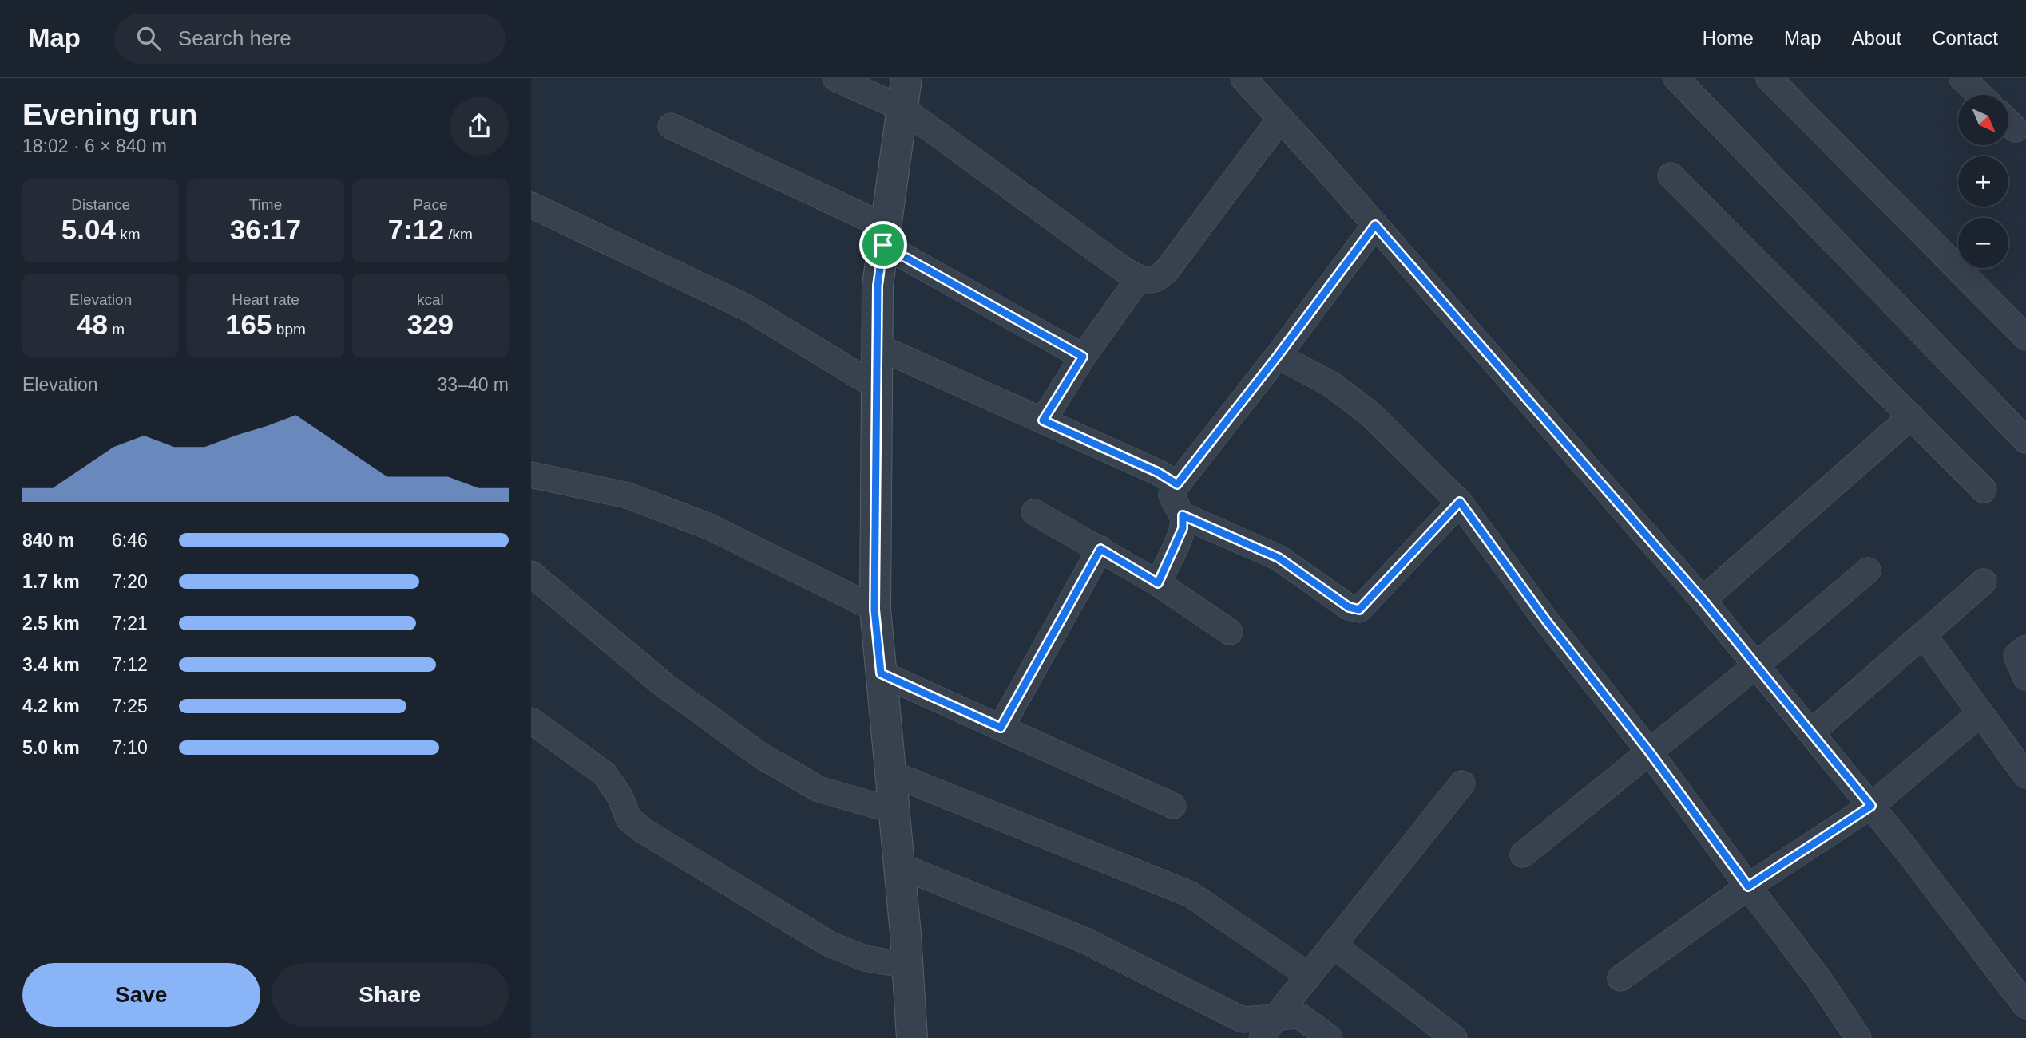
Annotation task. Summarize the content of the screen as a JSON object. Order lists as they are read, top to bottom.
{
  "north": "bottom right",
  "page": {
    "header": "Map",
    "search": "Search here",
    "nav": [
      "Home",
      "Map",
      "About",
      "Contact"
    ],
    "heading": ["Evening run", "18:02 · 6 × 840 m"],
    "map_buttons": ["+", "−"],
    "stats": [
      ["Distance", "5.04 km"],
      ["Time", "36:17"],
      ["Pace", "7:12 /km"],
      ["Elevation", "48 m"],
      ["Heart rate", "165 bpm"],
      ["kcal", "329"]
    ],
    "chart": ["Elevation", "33–40 m"],
    "list": [
      {
        "name": "840 m",
        "note": "6:46"
      },
      {
        "name": "1.7 km",
        "note": "7:20"
      },
      {
        "name": "2.5 km",
        "note": "7:21"
      },
      {
        "name": "3.4 km",
        "note": "7:12"
      },
      {
        "name": "4.2 km",
        "note": "7:25"
      },
      {
        "name": "5.0 km",
        "note": "7:10"
      }
    ],
    "buttons": ["Save", "Share"]
  }
}
